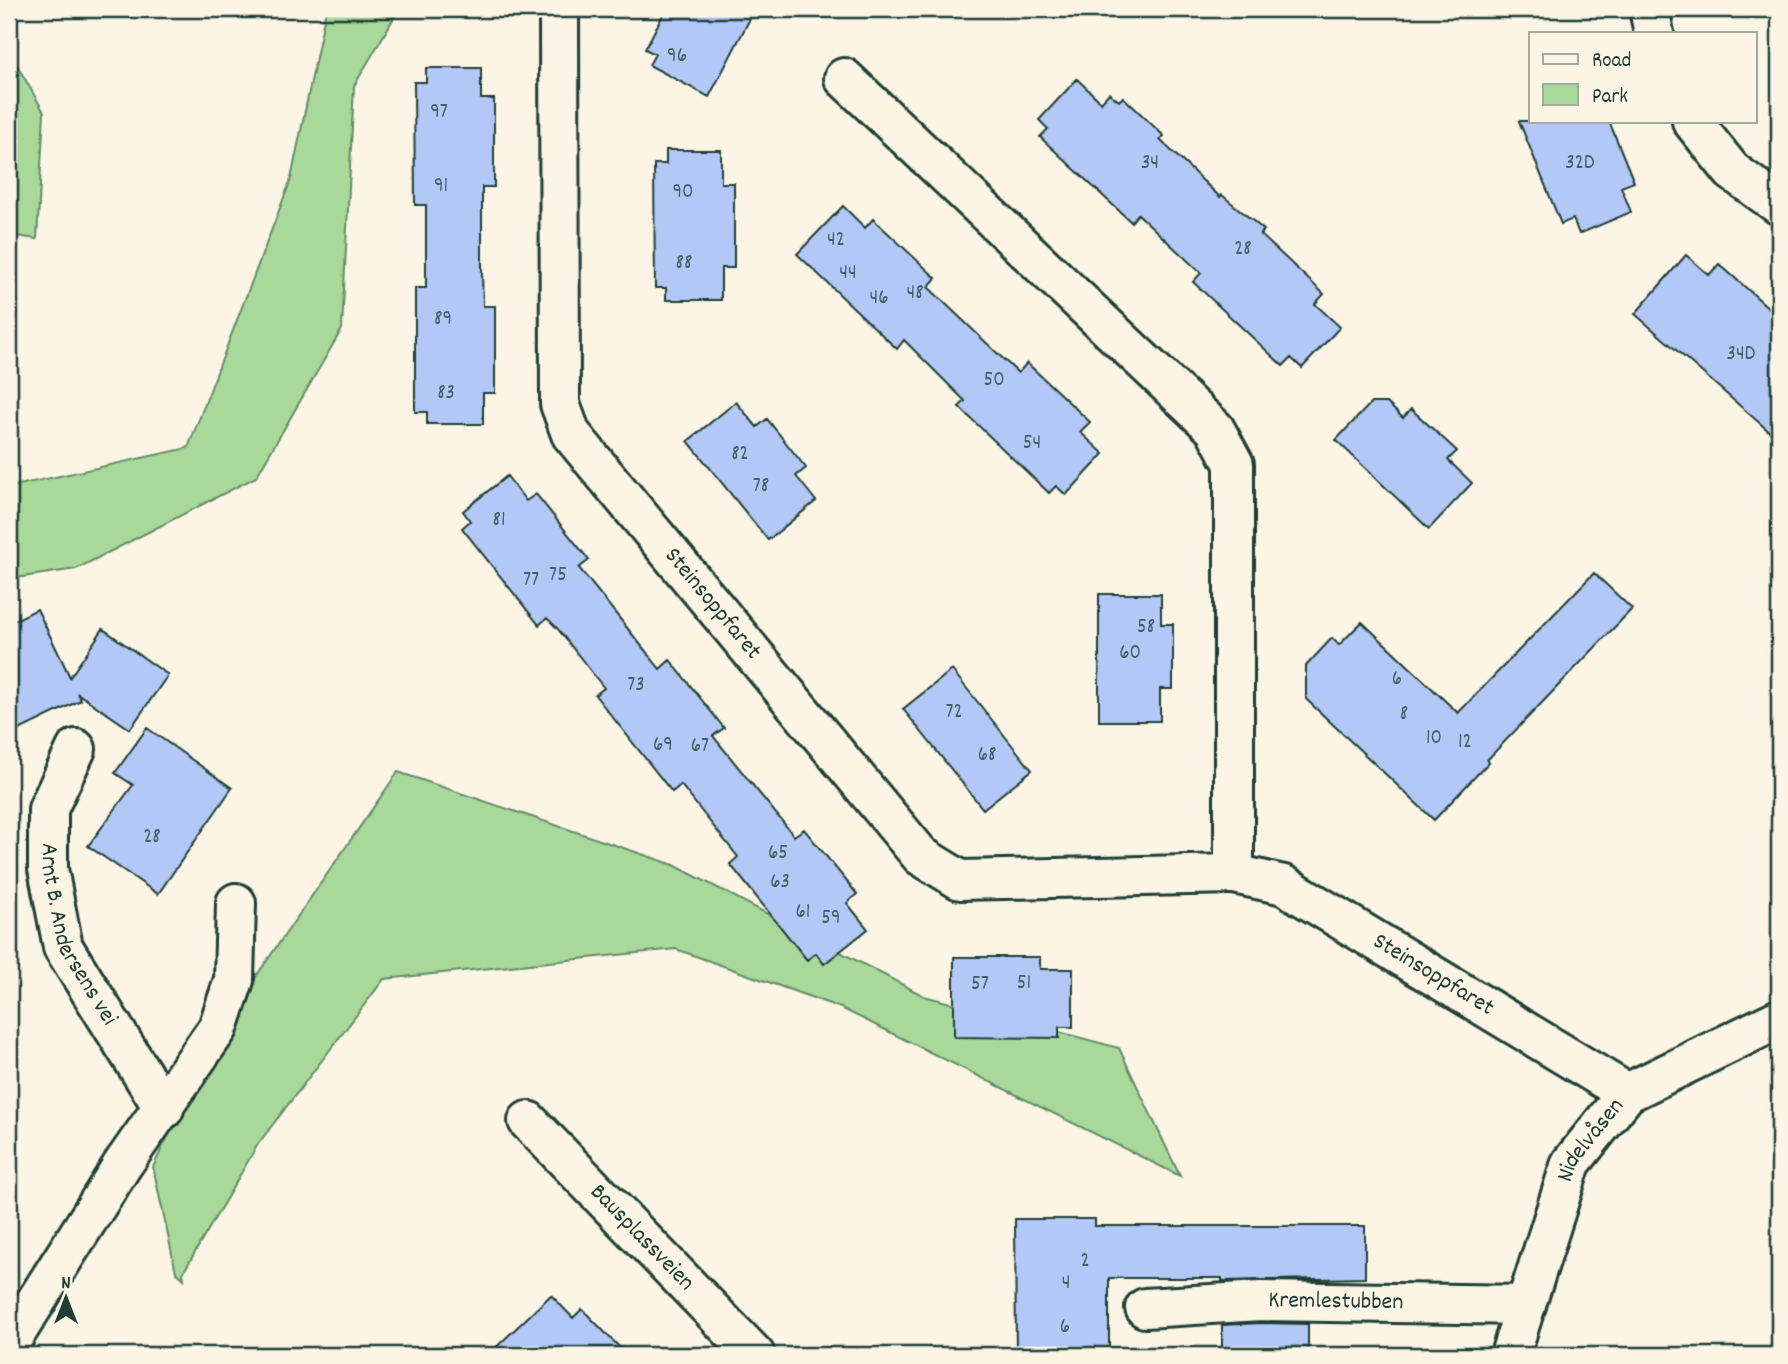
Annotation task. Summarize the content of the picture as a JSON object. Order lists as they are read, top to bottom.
{
  "streets": {
    "street": [
      "Steinsoppfaret",
      "Arnt B. Andersens vei",
      "Nidelvåsen",
      "Bausplassveien",
      "Kremlestubben"
    ]
  },
  "crossings": [
    ["Steinsoppfaret", "Nidelvåsen"],
    ["Nidelvåsen", "Kremlestubben"]
  ],
  "house_numbers": [
    "96",
    "97",
    "34",
    "32D",
    "91",
    "90",
    "42",
    "28",
    "88",
    "44",
    "48",
    "46",
    "89",
    "34D",
    "50",
    "83",
    "54",
    "82",
    "78",
    "81",
    "75",
    "77",
    "58",
    "60",
    "6",
    "73",
    "72",
    "8",
    "10",
    "12",
    "69",
    "67",
    "68",
    "28",
    "65",
    "63",
    "61",
    "59",
    "51",
    "57",
    "2",
    "4",
    "6"
  ],
  "legend": ["Road", "Park"],
  "north": "top"
}
